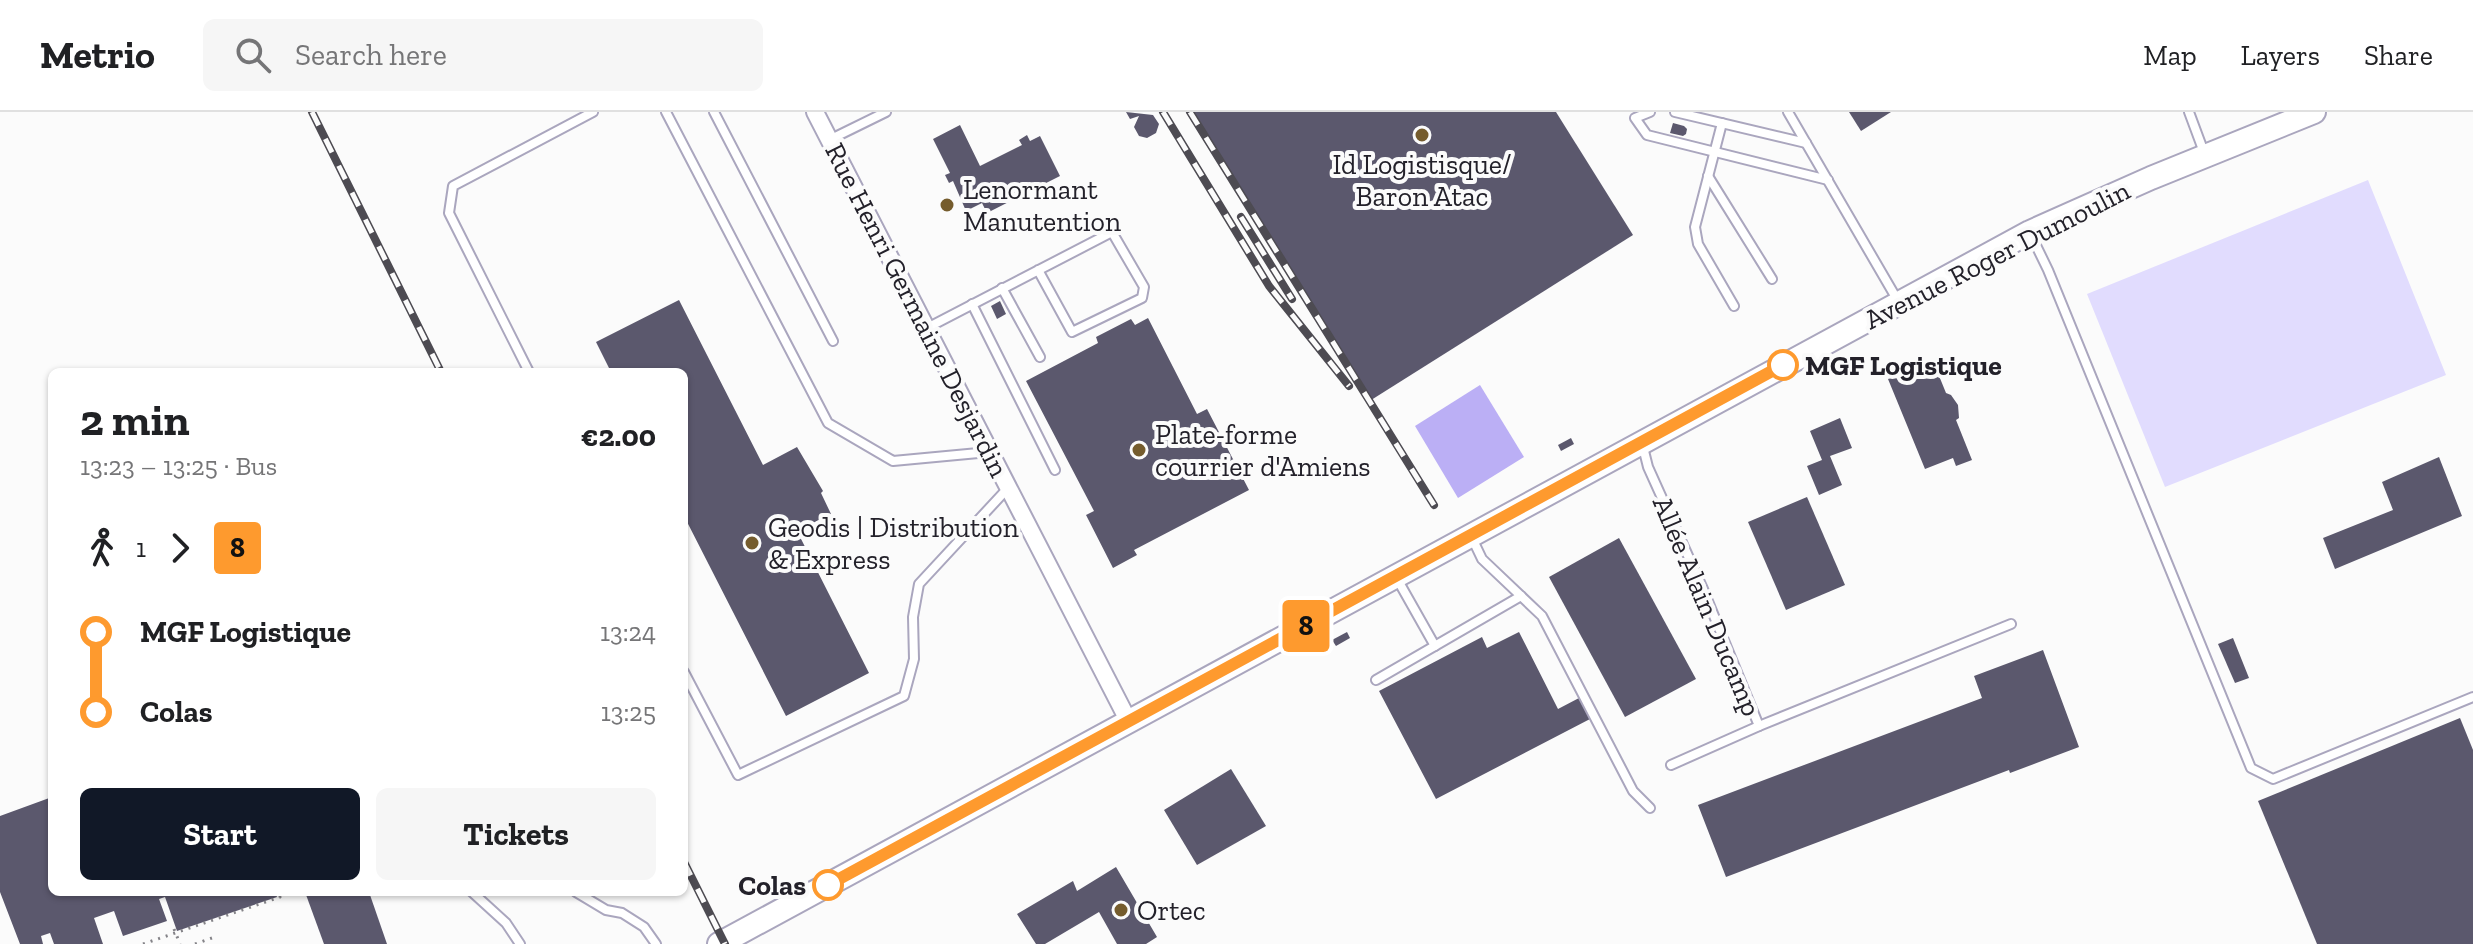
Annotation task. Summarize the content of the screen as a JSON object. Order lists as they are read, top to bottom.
{
  "streets": {
    "main road": ["Avenue Roger Dumoulin"],
    "street": ["Rue Henri Germaine Desjardin"],
    "lane": ["Allée Alain Ducamp"]
  },
  "crossings": [
    ["Avenue Roger Dumoulin", "Rue Henri Germaine Desjardin"],
    ["Avenue Roger Dumoulin", "Allée Alain Ducamp"]
  ],
  "places": [
    "Id Logistisque/ Baron Atac",
    "Lenormant Manutention",
    "MGF Logistique",
    "Plate-forme courrier d'Amiens",
    "Geodis | Distribution & Express",
    "Colas",
    "Ortec"
  ],
  "lines": ["bus line 8"],
  "page": {
    "header": "Metrio",
    "search": "Search here",
    "nav": ["Map", "Layers", "Share"],
    "on_map": "8",
    "heading": ["2 min", "13:23 – 13:25 · Bus", "€2.00"],
    "legs": ["1", "8"],
    "list": [
      {
        "name": "MGF Logistique",
        "value": "13:24"
      },
      {
        "name": "Colas",
        "value": "13:25"
      }
    ],
    "buttons": ["Start", "Tickets"]
  }
}
